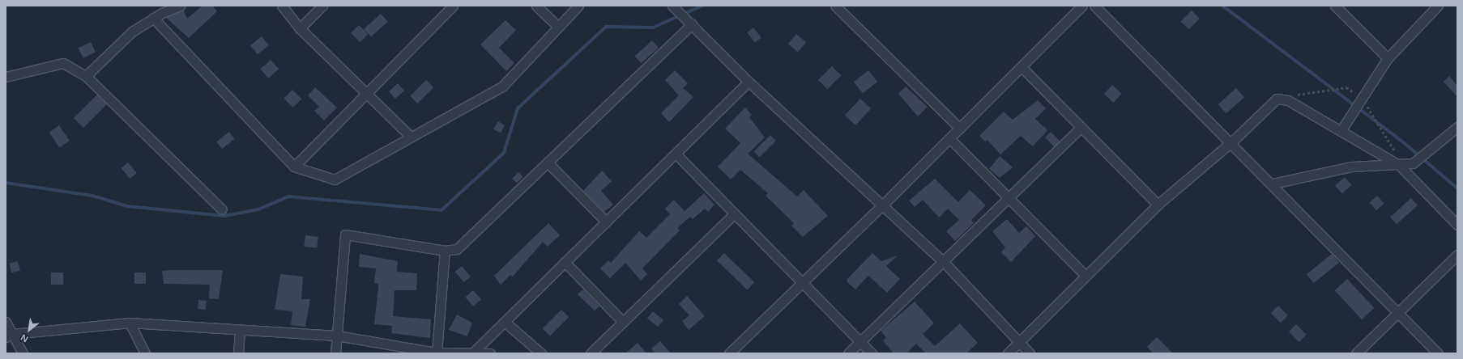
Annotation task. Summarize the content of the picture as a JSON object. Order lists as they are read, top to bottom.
{
  "north": "bottom left"
}
